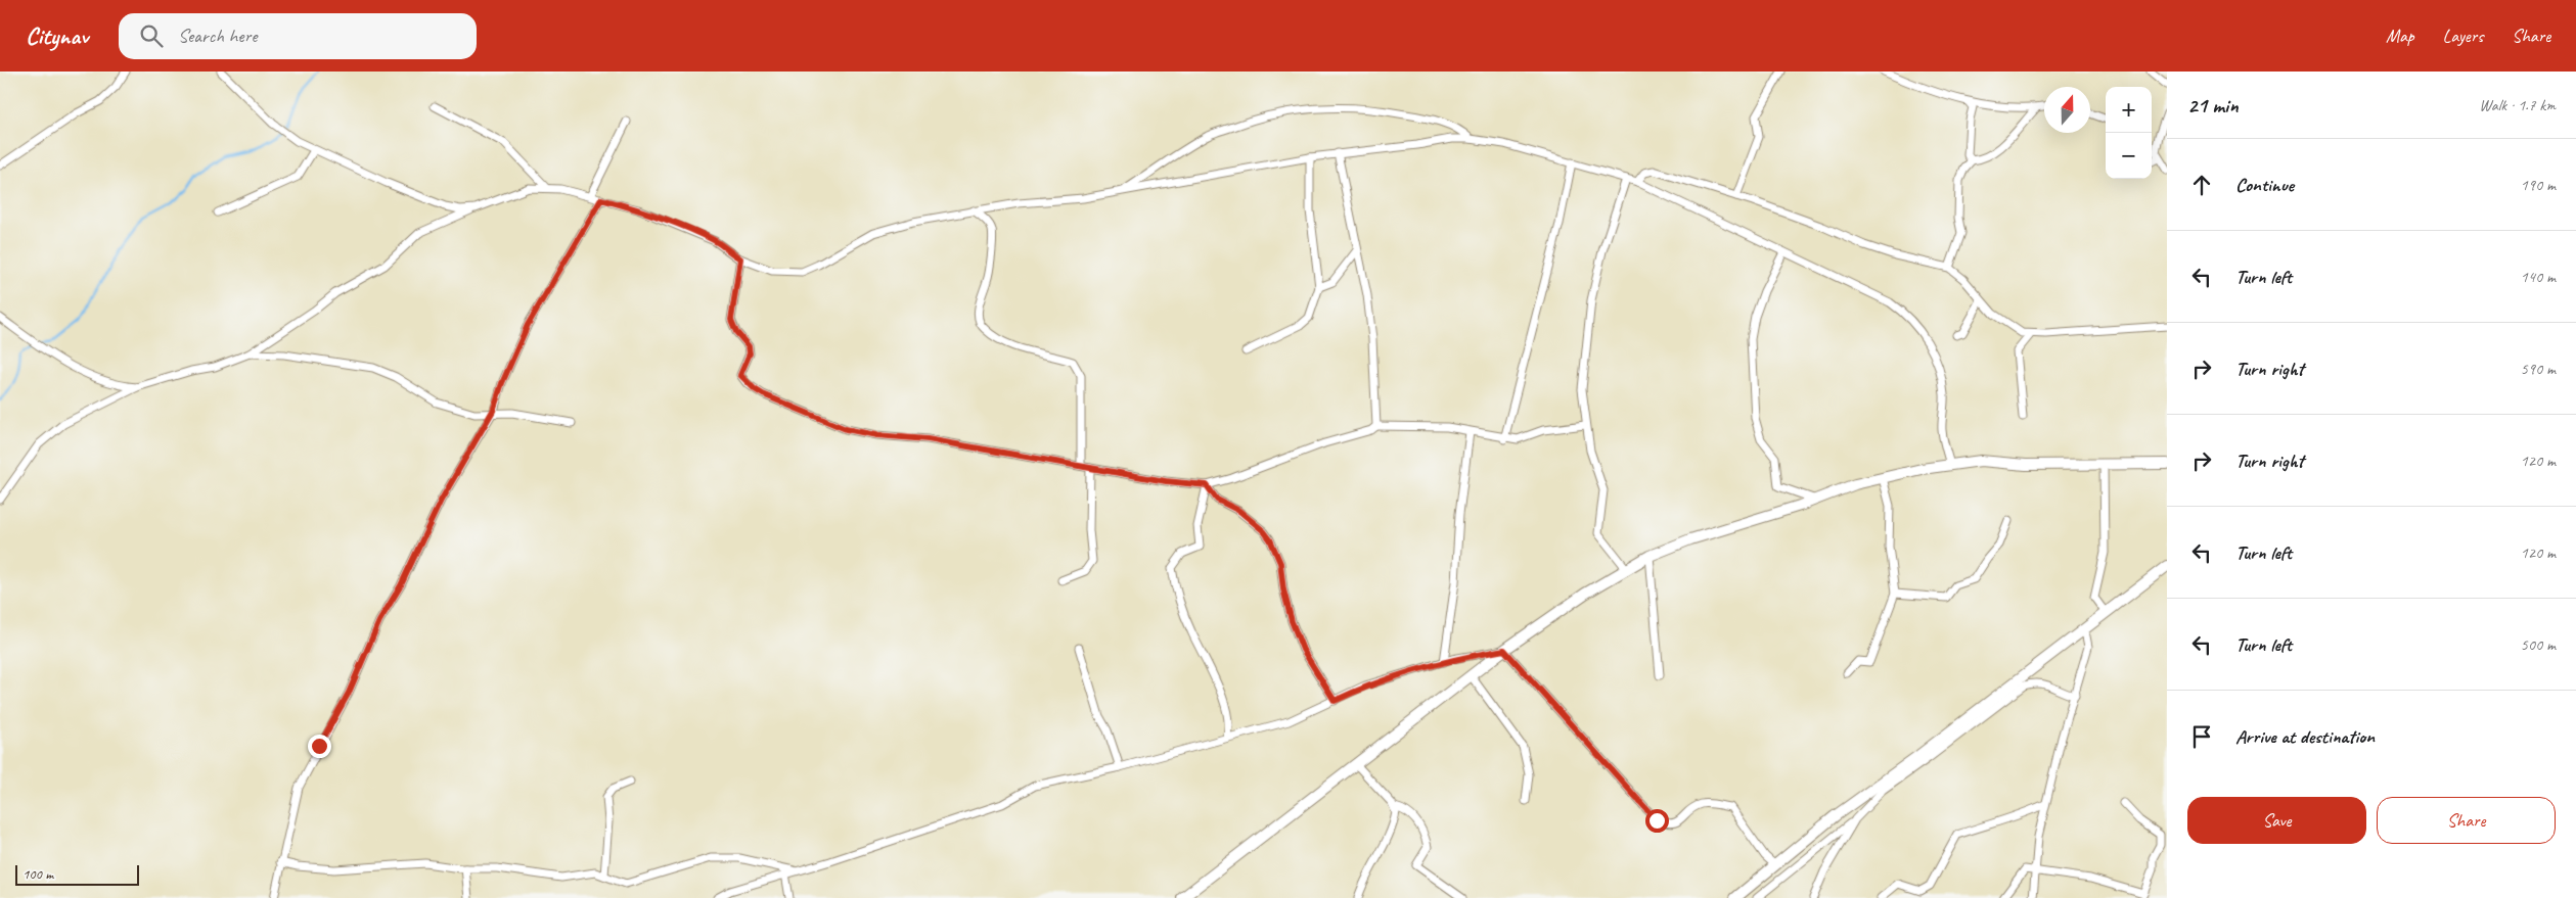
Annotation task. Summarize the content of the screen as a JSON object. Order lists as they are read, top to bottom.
{
  "scale_bar": "100 m",
  "north": "top",
  "page": {
    "header": "Citynav",
    "search": "Search here",
    "nav": ["Map", "Layers", "Share"],
    "heading": ["21 min", "Walk · 1.7 km"],
    "map_buttons": ["+", "−"],
    "list": [
      ["Continue", "190 m"],
      ["Turn left", "140 m"],
      ["Turn right", "590 m"],
      ["Turn right", "120 m"],
      ["Turn left", "120 m"],
      ["Turn left", "500 m"],
      "Arrive at destination"
    ],
    "buttons": ["Save", "Share"],
    "scale": "100 m"
  }
}
